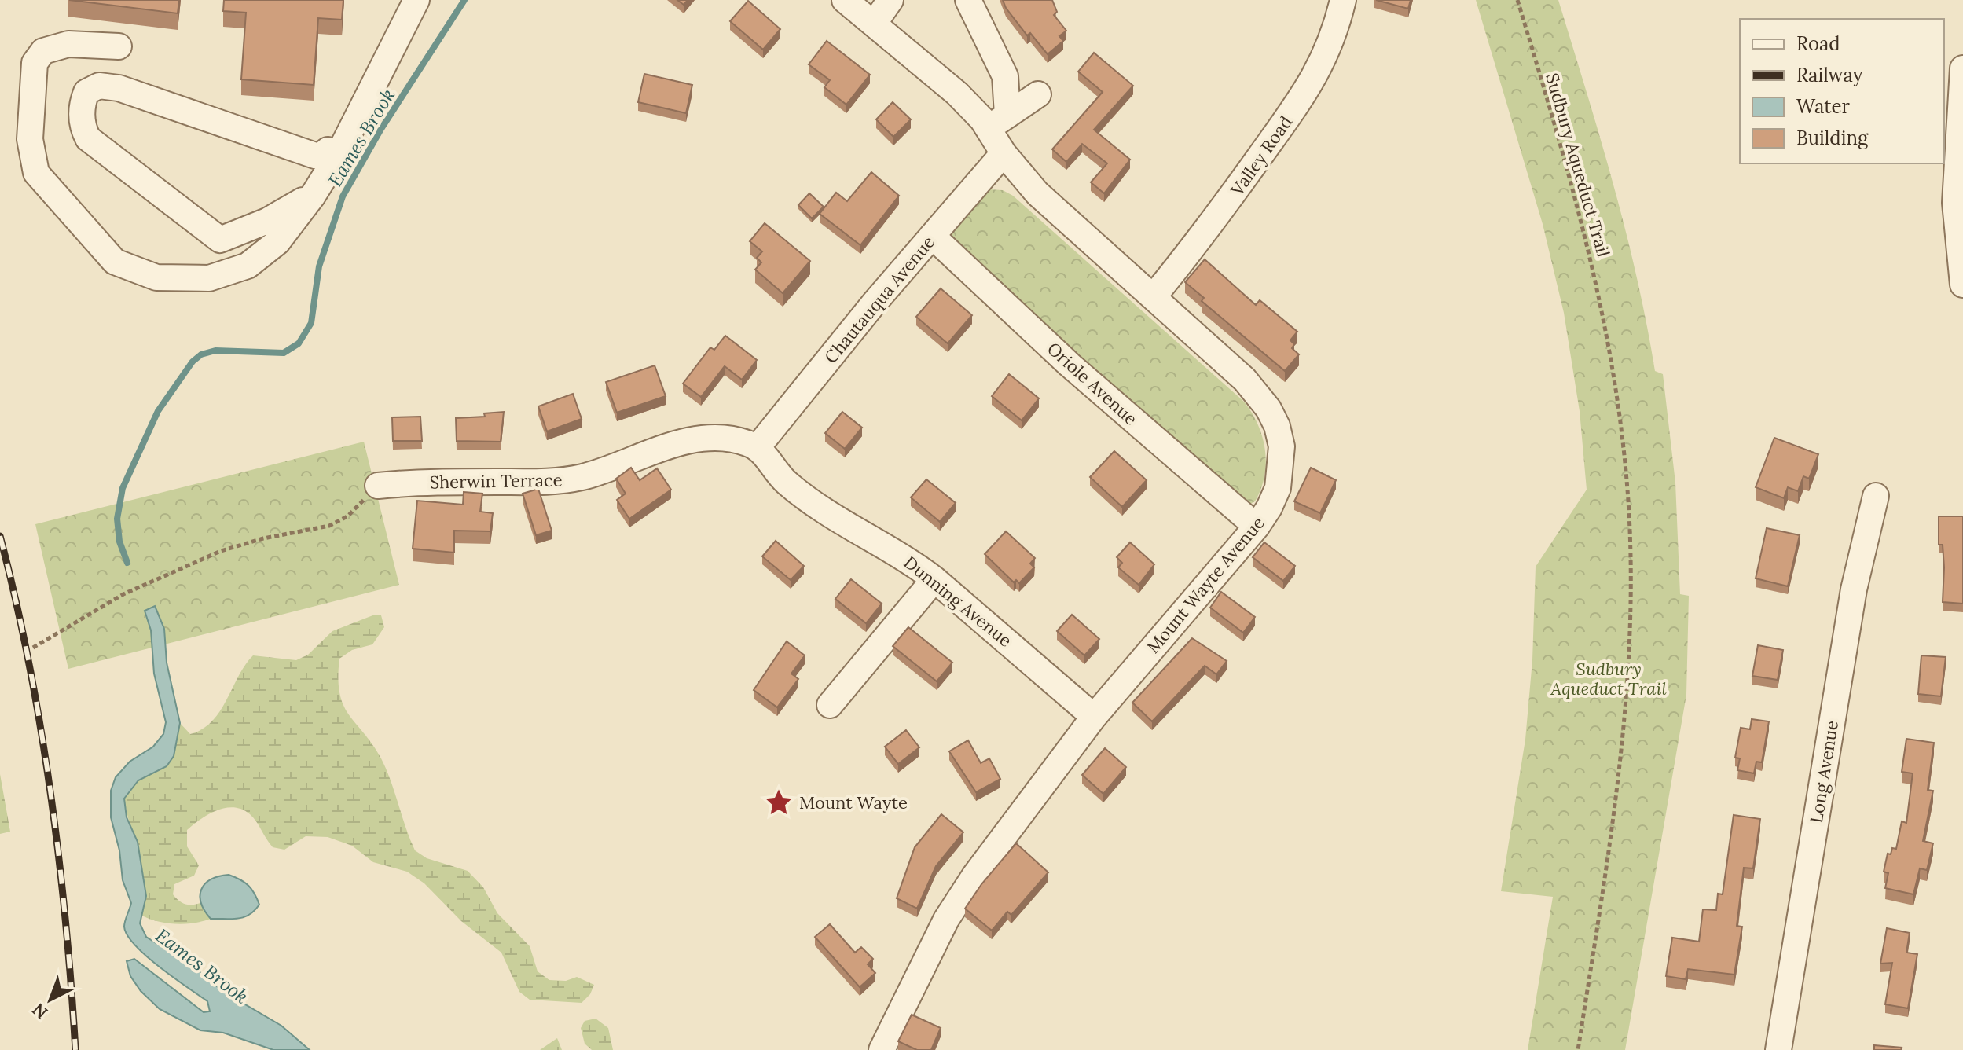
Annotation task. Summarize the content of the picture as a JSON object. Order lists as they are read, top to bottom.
{
  "streets": {
    "street": [
      "Valley Road",
      "Chautauqua Avenue",
      "Oriole Avenue",
      "Sherwin Terrace",
      "Mount Wayte Avenue",
      "Dunning Avenue",
      "Long Avenue"
    ],
    "path": ["Sudbury Aqueduct Trail"]
  },
  "crossings": [
    ["Valley Road", "Mount Wayte Avenue"],
    ["Chautauqua Avenue", "Oriole Avenue"],
    ["Chautauqua Avenue", "Sherwin Terrace"],
    ["Chautauqua Avenue", "Mount Wayte Avenue"],
    ["Chautauqua Avenue", "Dunning Avenue"],
    ["Oriole Avenue", "Mount Wayte Avenue"],
    ["Sherwin Terrace", "Dunning Avenue"],
    ["Mount Wayte Avenue", "Dunning Avenue"]
  ],
  "water": ["Eames Brook"],
  "parks": ["Sudbury Aqueduct Trail"],
  "places": {
    "place": ["Mount Wayte"]
  },
  "legend": [
    "Road",
    "Railway",
    "Water",
    "Building"
  ],
  "north": "bottom left"
}
